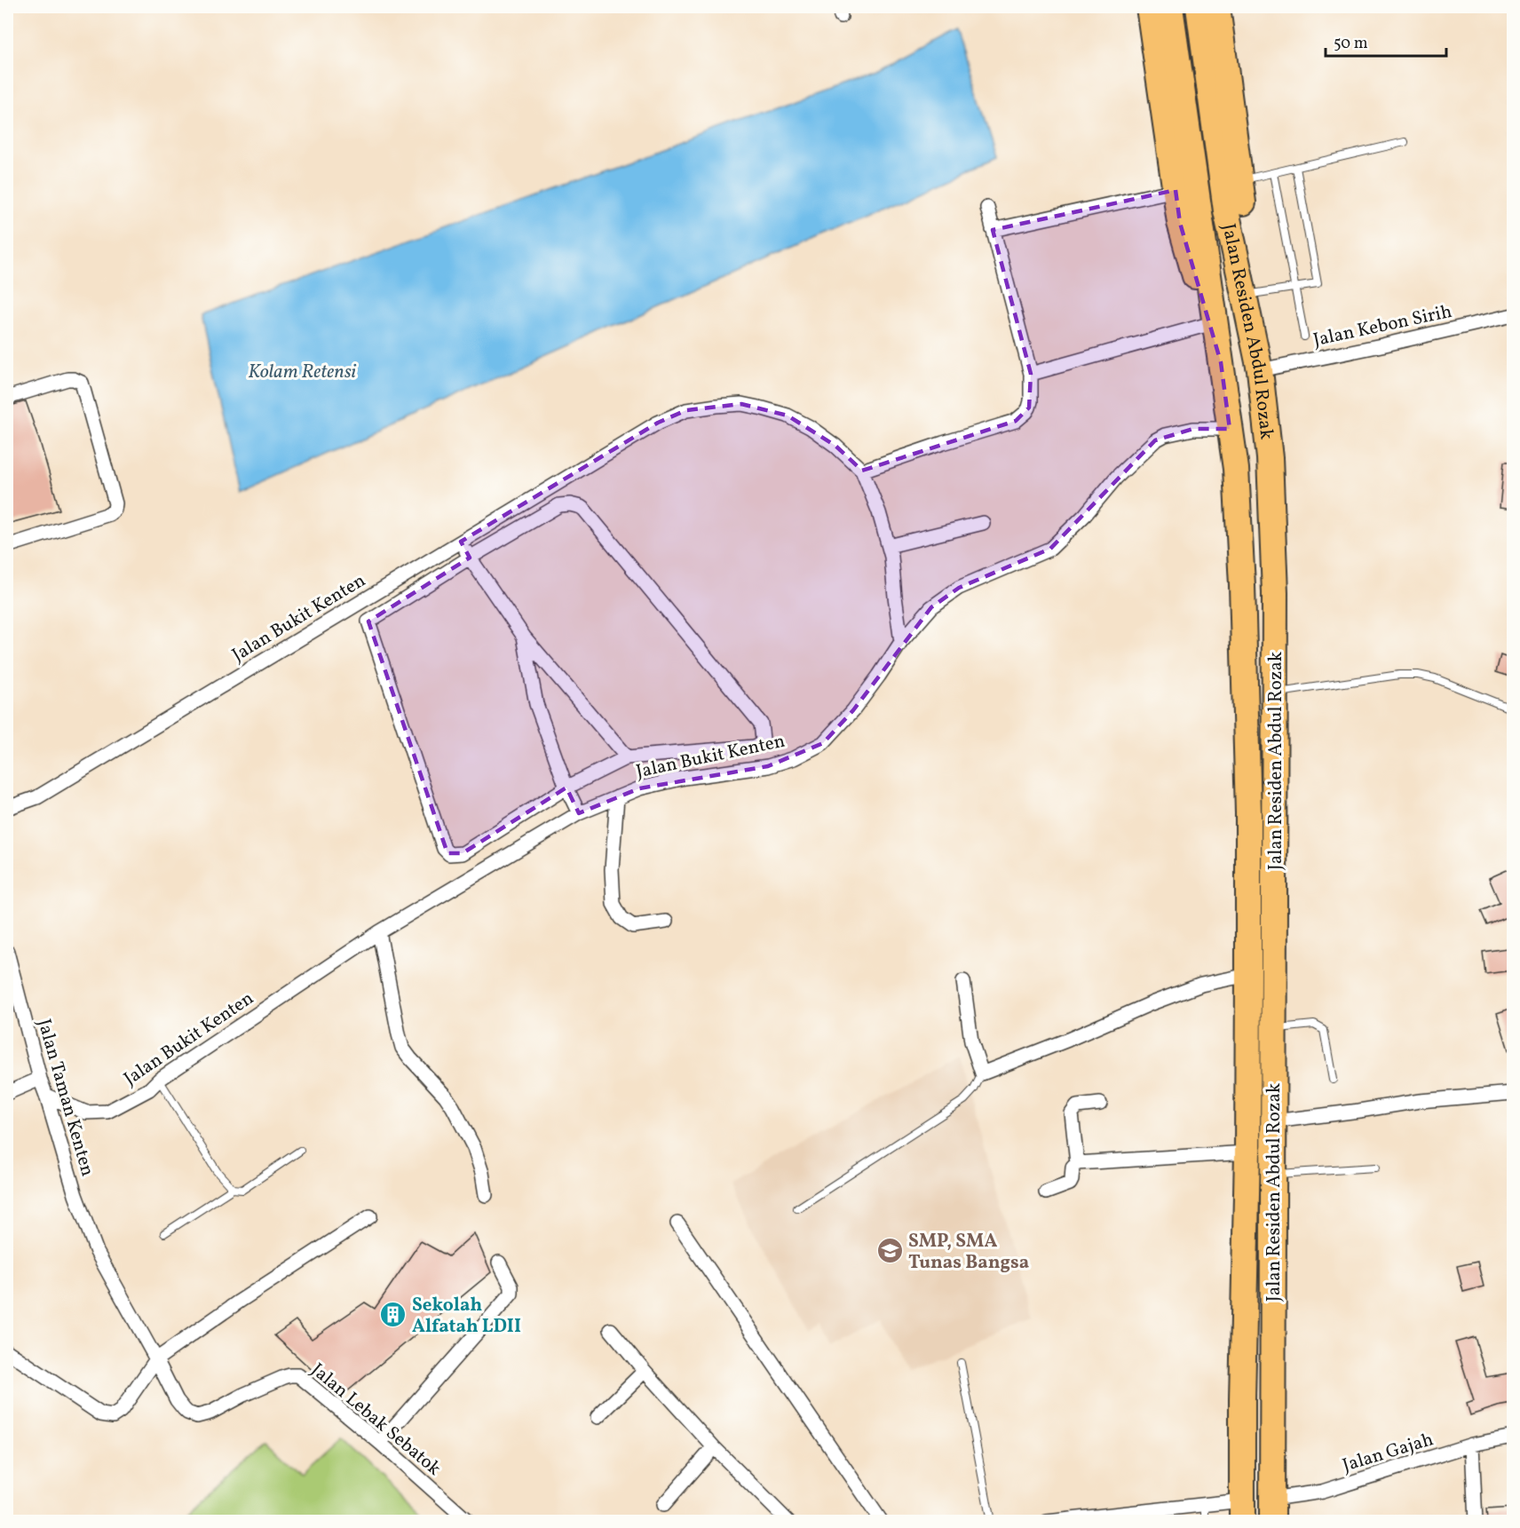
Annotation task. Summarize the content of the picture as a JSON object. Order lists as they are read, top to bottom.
{
  "streets": {
    "highway": ["Jalan Residen Abdul Rozak"],
    "street": [
      "Jalan Kebon Sirih",
      "Jalan Bukit Kenten",
      "Jalan Taman Kenten",
      "Jalan Lebak Sebatok",
      "Jalan Gajah"
    ]
  },
  "crossings": [
    ["Jalan Kebon Sirih", "Jalan Residen Abdul Rozak"],
    ["Jalan Residen Abdul Rozak", "Jalan Gajah"],
    ["Jalan Bukit Kenten", "Jalan Taman Kenten"],
    ["Jalan Taman Kenten", "Jalan Lebak Sebatok"]
  ],
  "water": ["Kolam Retensi"],
  "places": {
    "school or university": ["SMP, SMA Tunas Bangsa"],
    "building": ["Sekolah Alfatah LDII"]
  },
  "scale_bar": "50 m"
}
